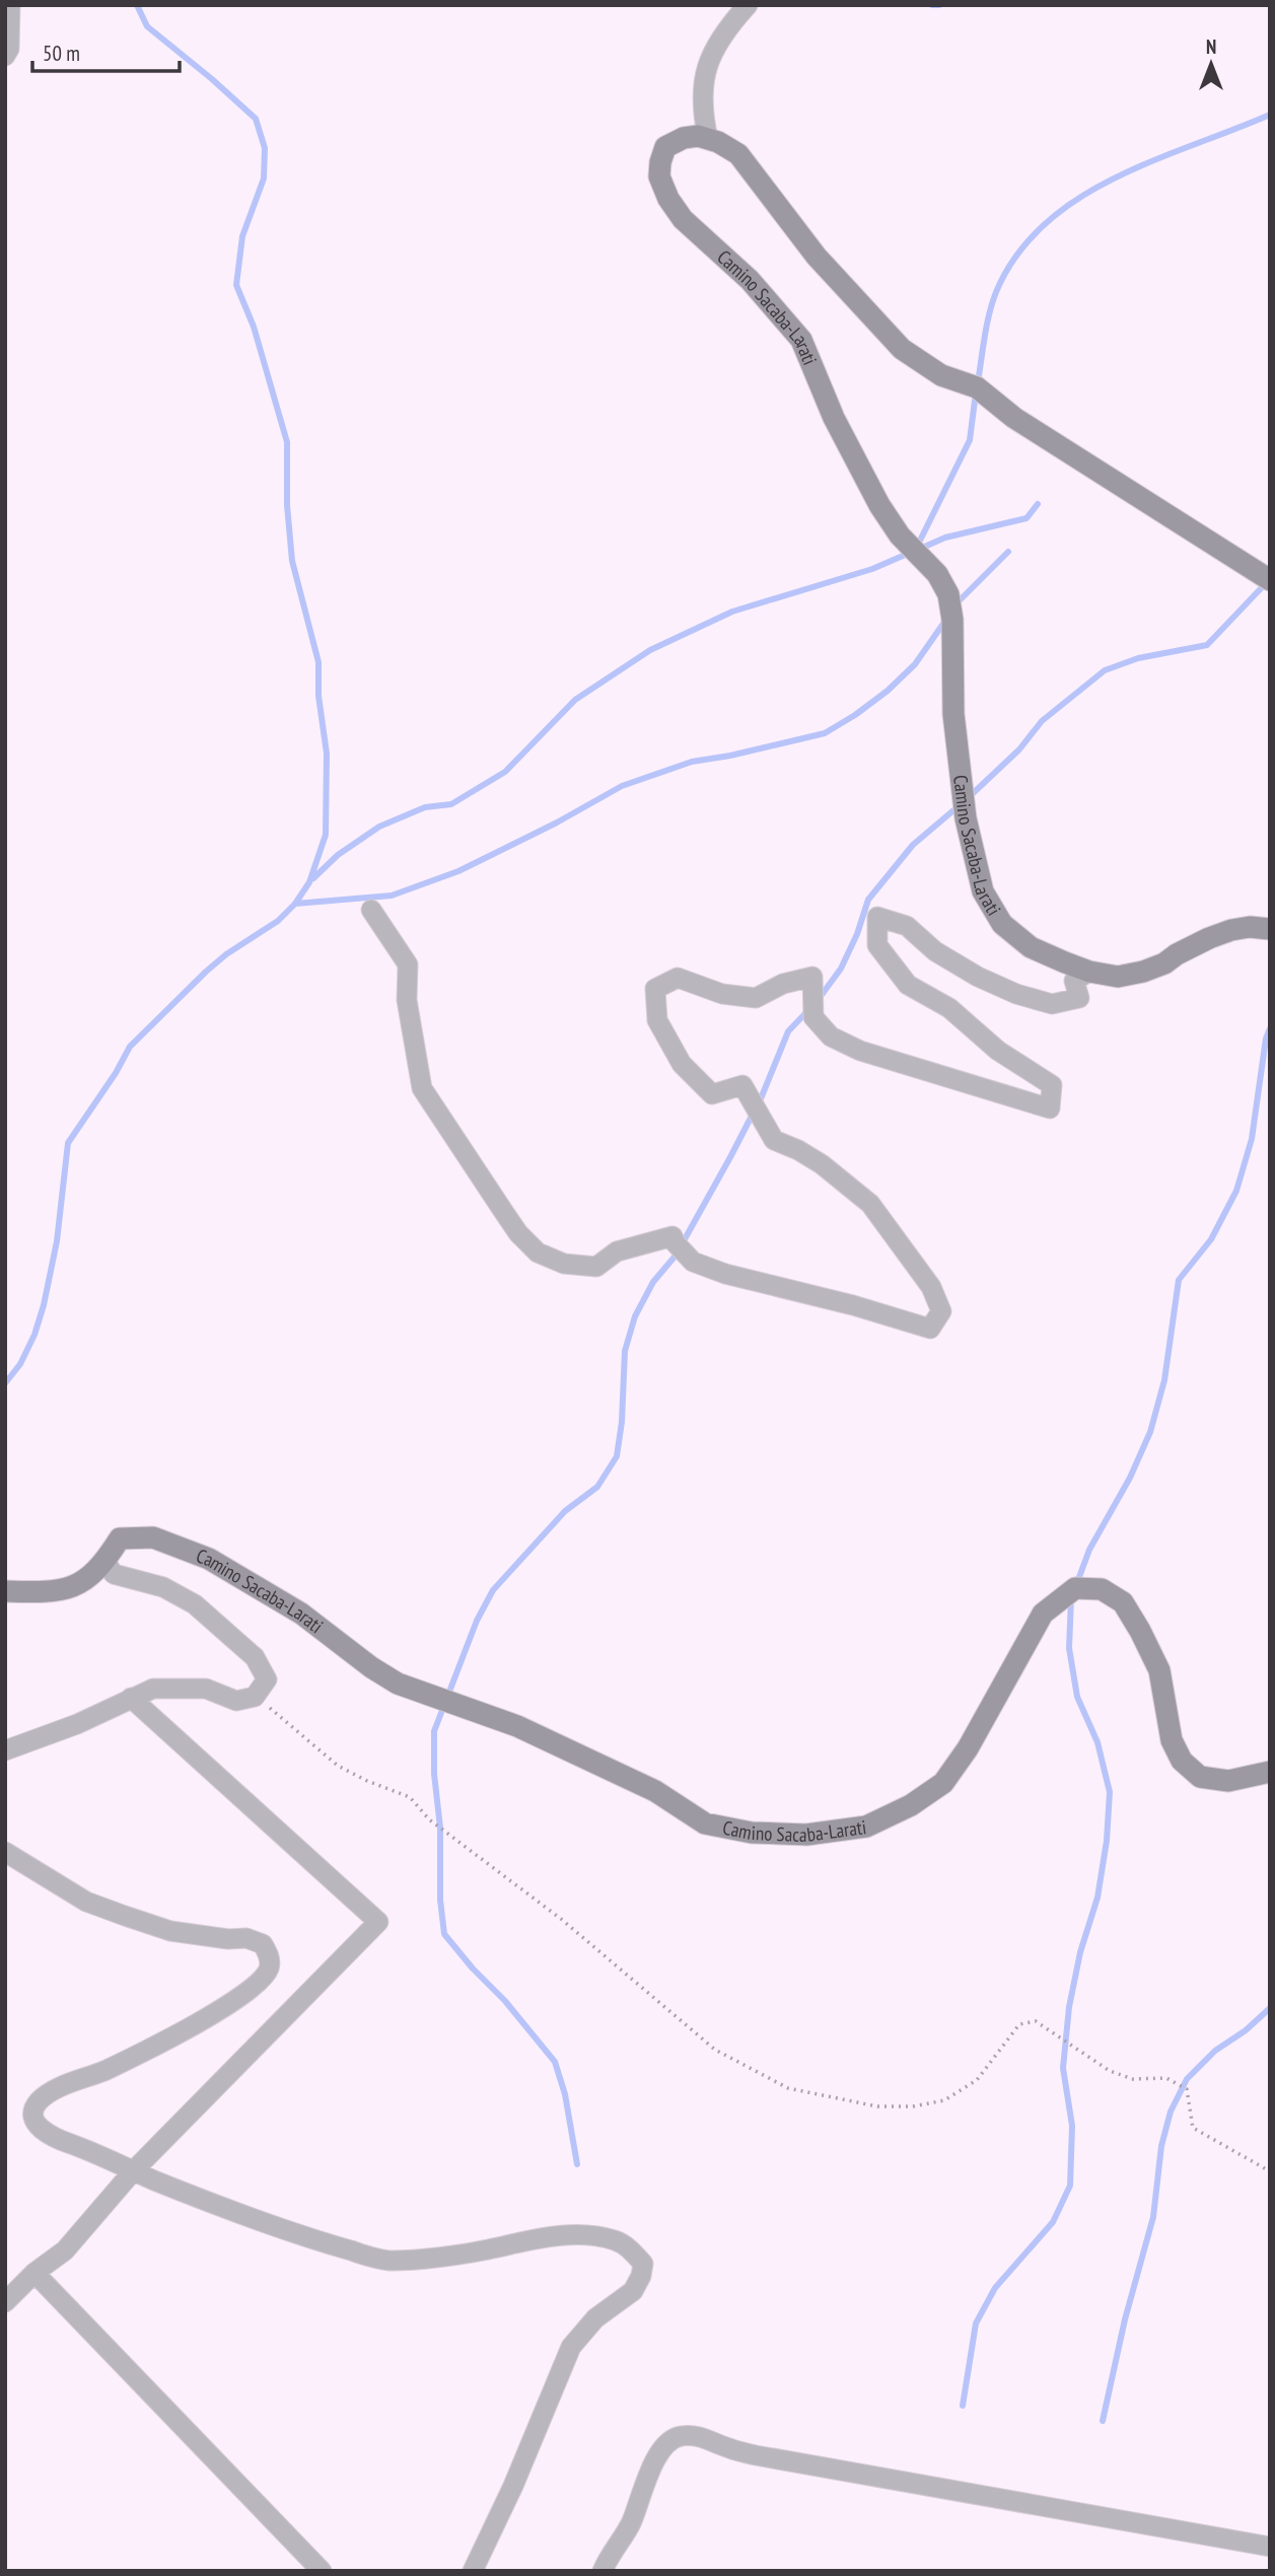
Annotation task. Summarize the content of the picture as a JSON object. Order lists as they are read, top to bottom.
{
  "streets": {
    "street": ["Camino Sacaba-Larati"]
  },
  "scale_bar": "50 m",
  "north": "top"
}
